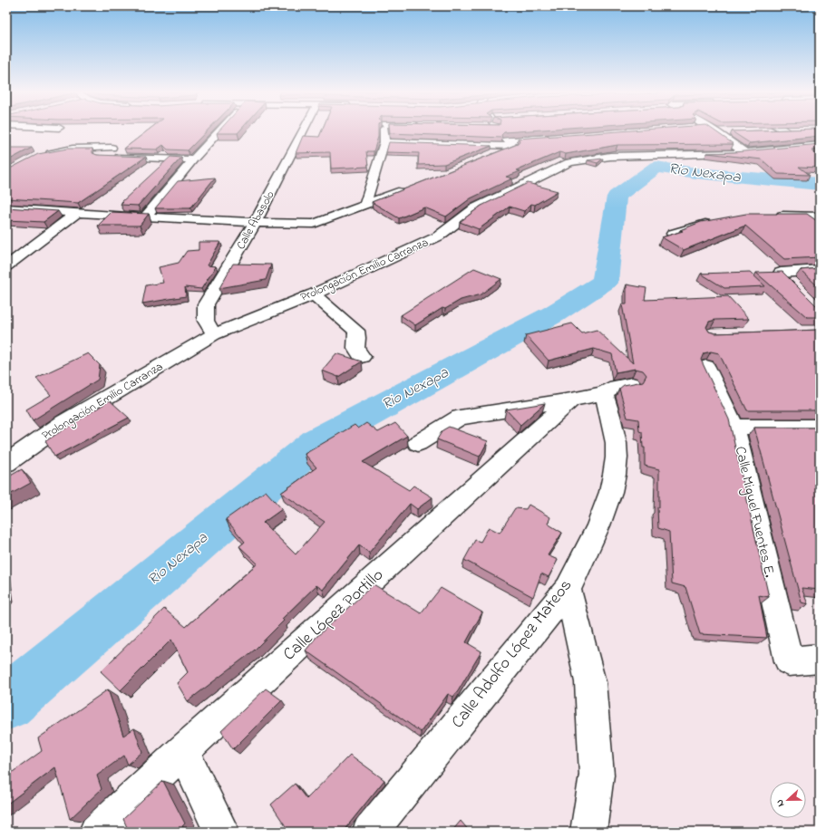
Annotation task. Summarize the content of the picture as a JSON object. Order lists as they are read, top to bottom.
{
  "streets": {
    "street": [
      "Calle Abasolo",
      "Prolongación Emilio Carranza",
      "Calle Miguel Fuentes E.",
      "Calle López Portillo",
      "Calle Adolfo López Mateos"
    ]
  },
  "crossings": [
    ["Calle Abasolo", "Prolongación Emilio Carranza"]
  ],
  "water": ["Rio Nexapa"],
  "north": "left"
}
